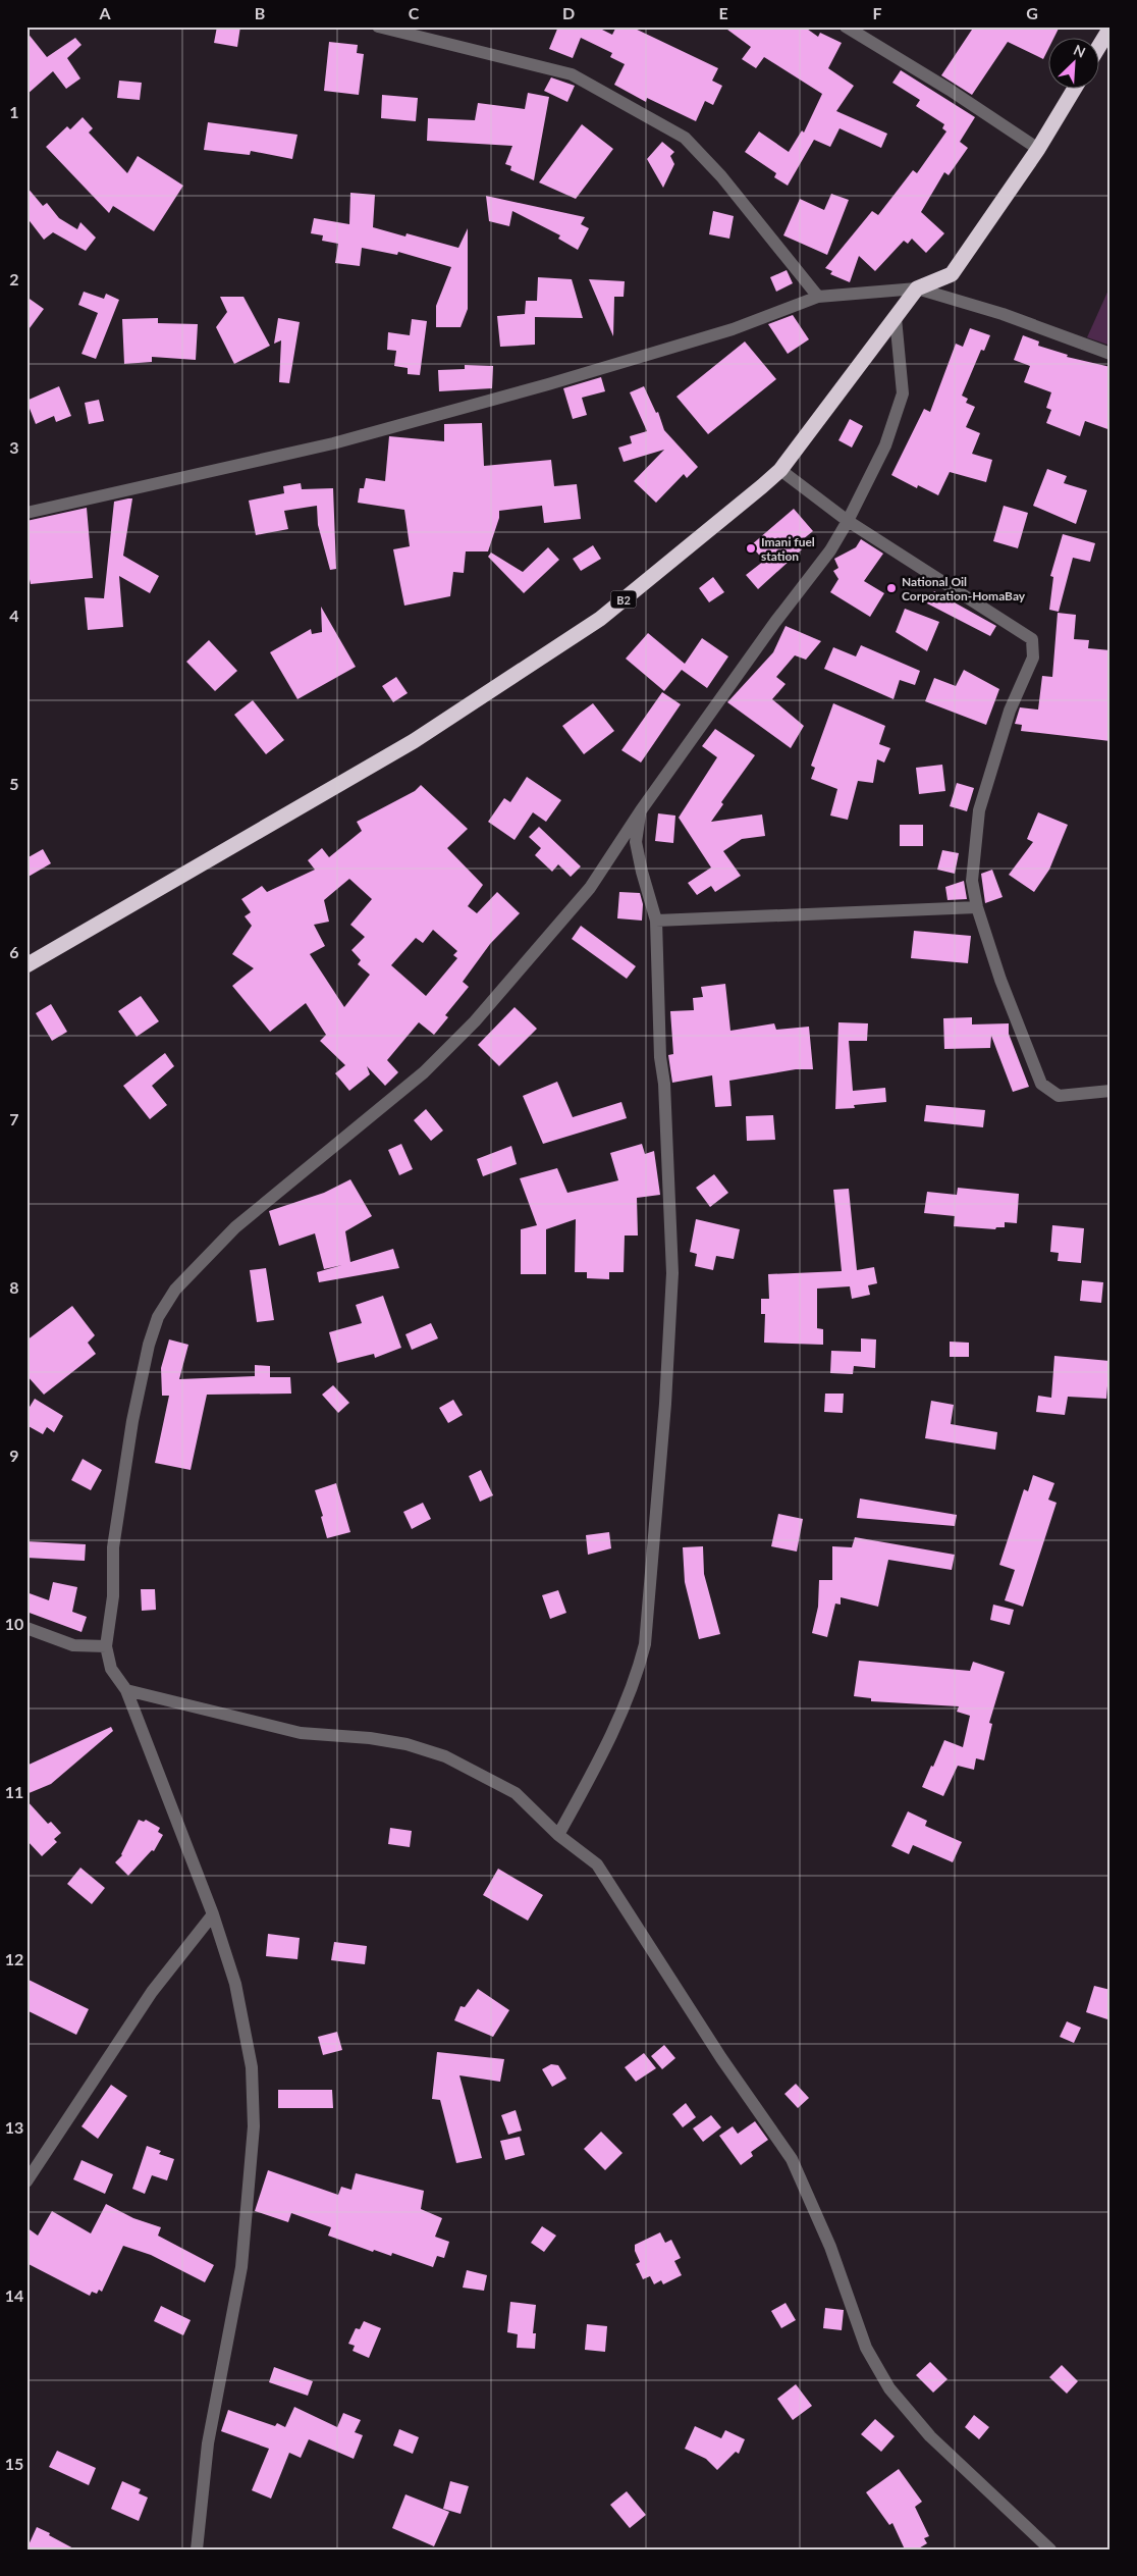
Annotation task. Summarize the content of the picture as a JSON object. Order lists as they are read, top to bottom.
{
  "streets": {
    "highway": ["B2"]
  },
  "places": ["Imani fuel station", "National Oil Corporation-HomaBay"],
  "north": "top right",
  "grid": {
    "columns": [
      "A",
      "B",
      "C",
      "D",
      "E",
      "F",
      "G"
    ],
    "rows": [
      "1",
      "2",
      "3",
      "4",
      "5",
      "6",
      "7",
      "8",
      "9",
      "10",
      "11",
      "12",
      "13",
      "14",
      "15"
    ]
  }
}
